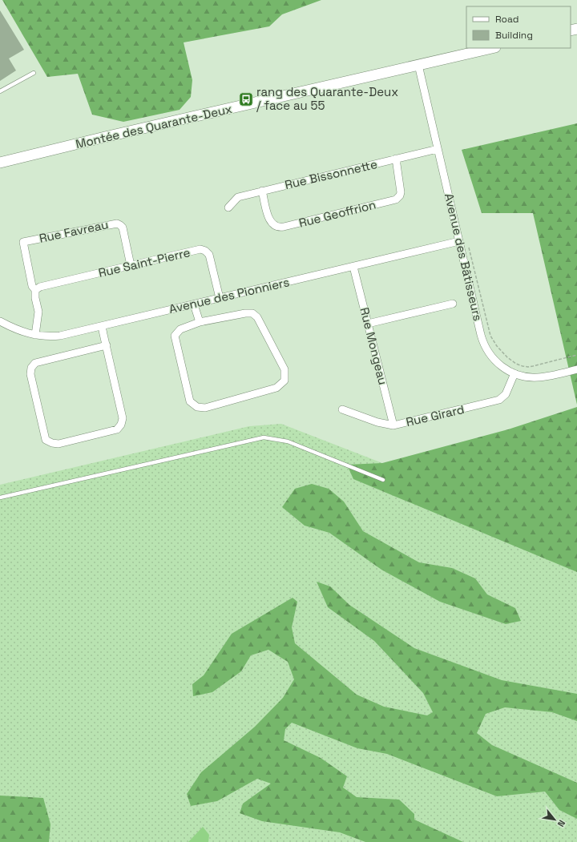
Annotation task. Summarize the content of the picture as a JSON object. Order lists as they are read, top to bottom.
{
  "streets": {
    "main road": ["Montée des Quarante-Deux"],
    "street": [
      "Rue Bissonnette",
      "Rue Geoffrion",
      "Rue Favreau",
      "Avenue des Bâtisseurs",
      "Rue Saint-Pierre",
      "Avenue des Pionniers",
      "Rue Mongeau",
      "Rue Girard"
    ]
  },
  "crossings": [
    ["Montée des Quarante-Deux", "Avenue des Bâtisseurs"],
    ["Rue Bissonnette", "Rue Geoffrion"],
    ["Rue Bissonnette", "Avenue des Bâtisseurs"],
    ["Rue Favreau", "Rue Saint-Pierre"],
    ["Avenue des Bâtisseurs", "Avenue des Pionniers"],
    ["Avenue des Bâtisseurs", "Rue Girard"],
    ["Rue Saint-Pierre", "Avenue des Pionniers"],
    ["Avenue des Pionniers", "Rue Mongeau"],
    ["Rue Mongeau", "Rue Girard"]
  ],
  "places": {
    "bus stop": ["rang des Quarante-Deux / face au 55"]
  },
  "legend": ["Road", "Building"],
  "north": "bottom right"
}
